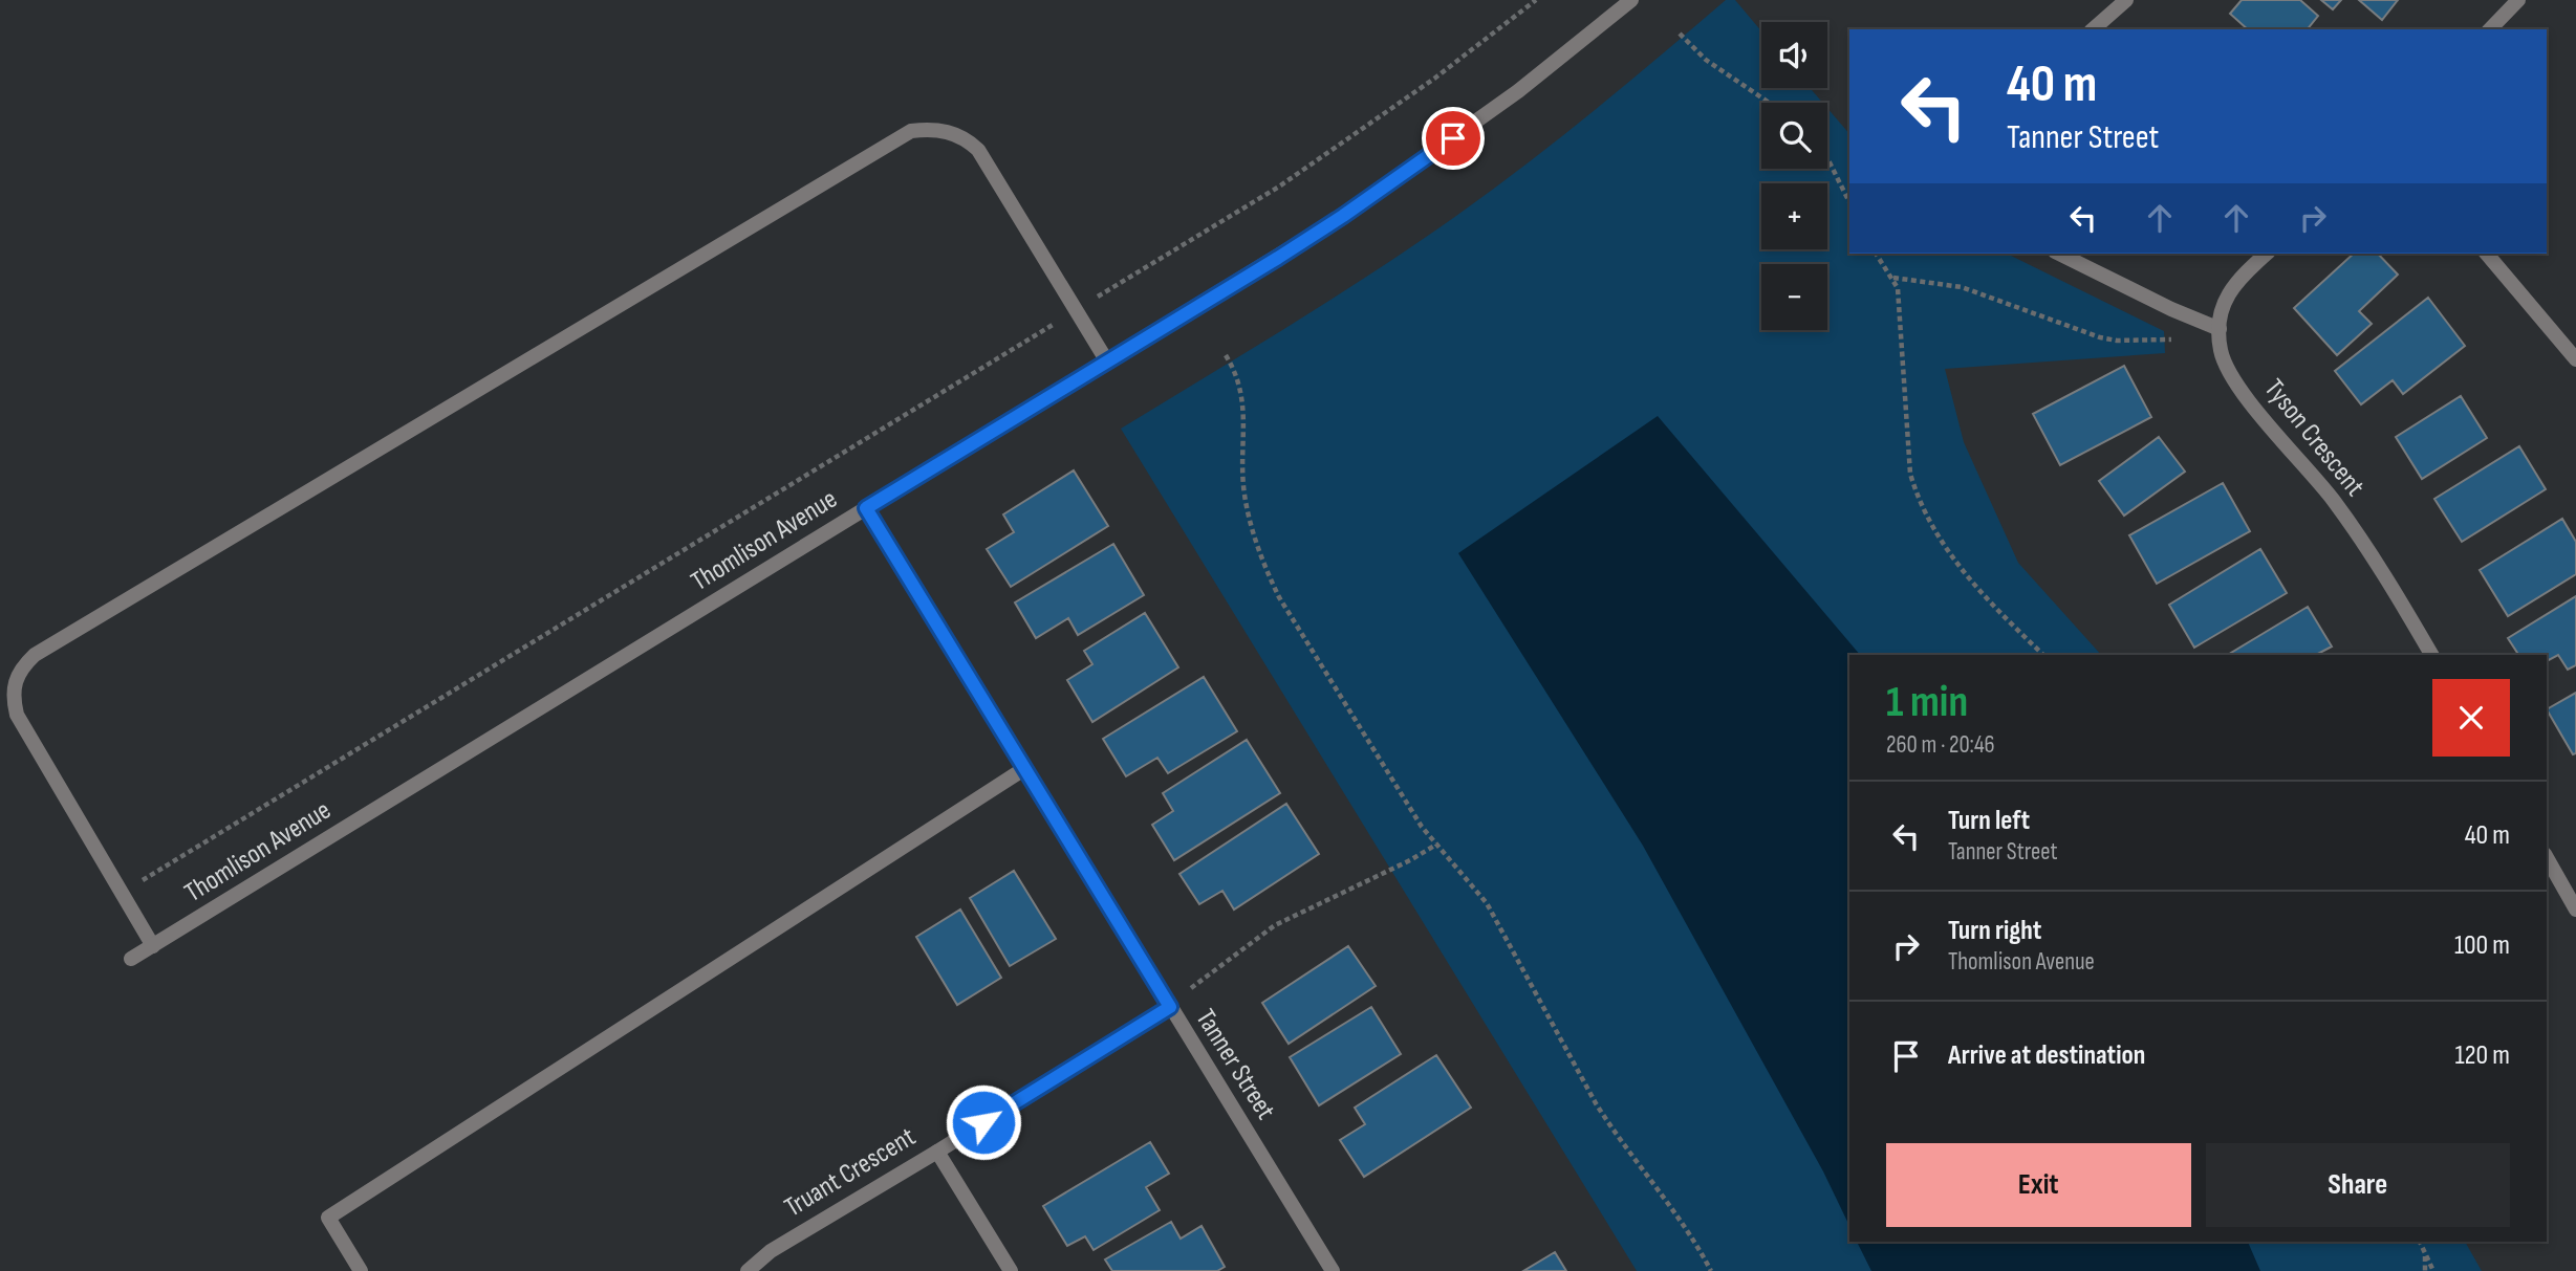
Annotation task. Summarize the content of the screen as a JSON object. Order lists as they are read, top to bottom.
{
  "streets": {
    "street": [
      "Tyson Crescent",
      "Thomlison Avenue",
      "Tanner Street",
      "Truant Crescent"
    ]
  },
  "crossings": [
    ["Thomlison Avenue", "Tanner Street"],
    ["Tanner Street", "Truant Crescent"]
  ],
  "page": {
    "map_buttons": ["+", "−"],
    "turn": ["40 m", "Tanner Street"],
    "heading": ["1 min", "260 m · 20:46"],
    "list": [
      {
        "name": "Turn left",
        "note": "Tanner Street",
        "value": "40 m"
      },
      {
        "name": "Turn right",
        "note": "Thomlison Avenue",
        "value": "100 m"
      },
      {
        "name": "Arrive at destination",
        "value": "120 m"
      }
    ],
    "buttons": ["Exit", "Share"]
  }
}
